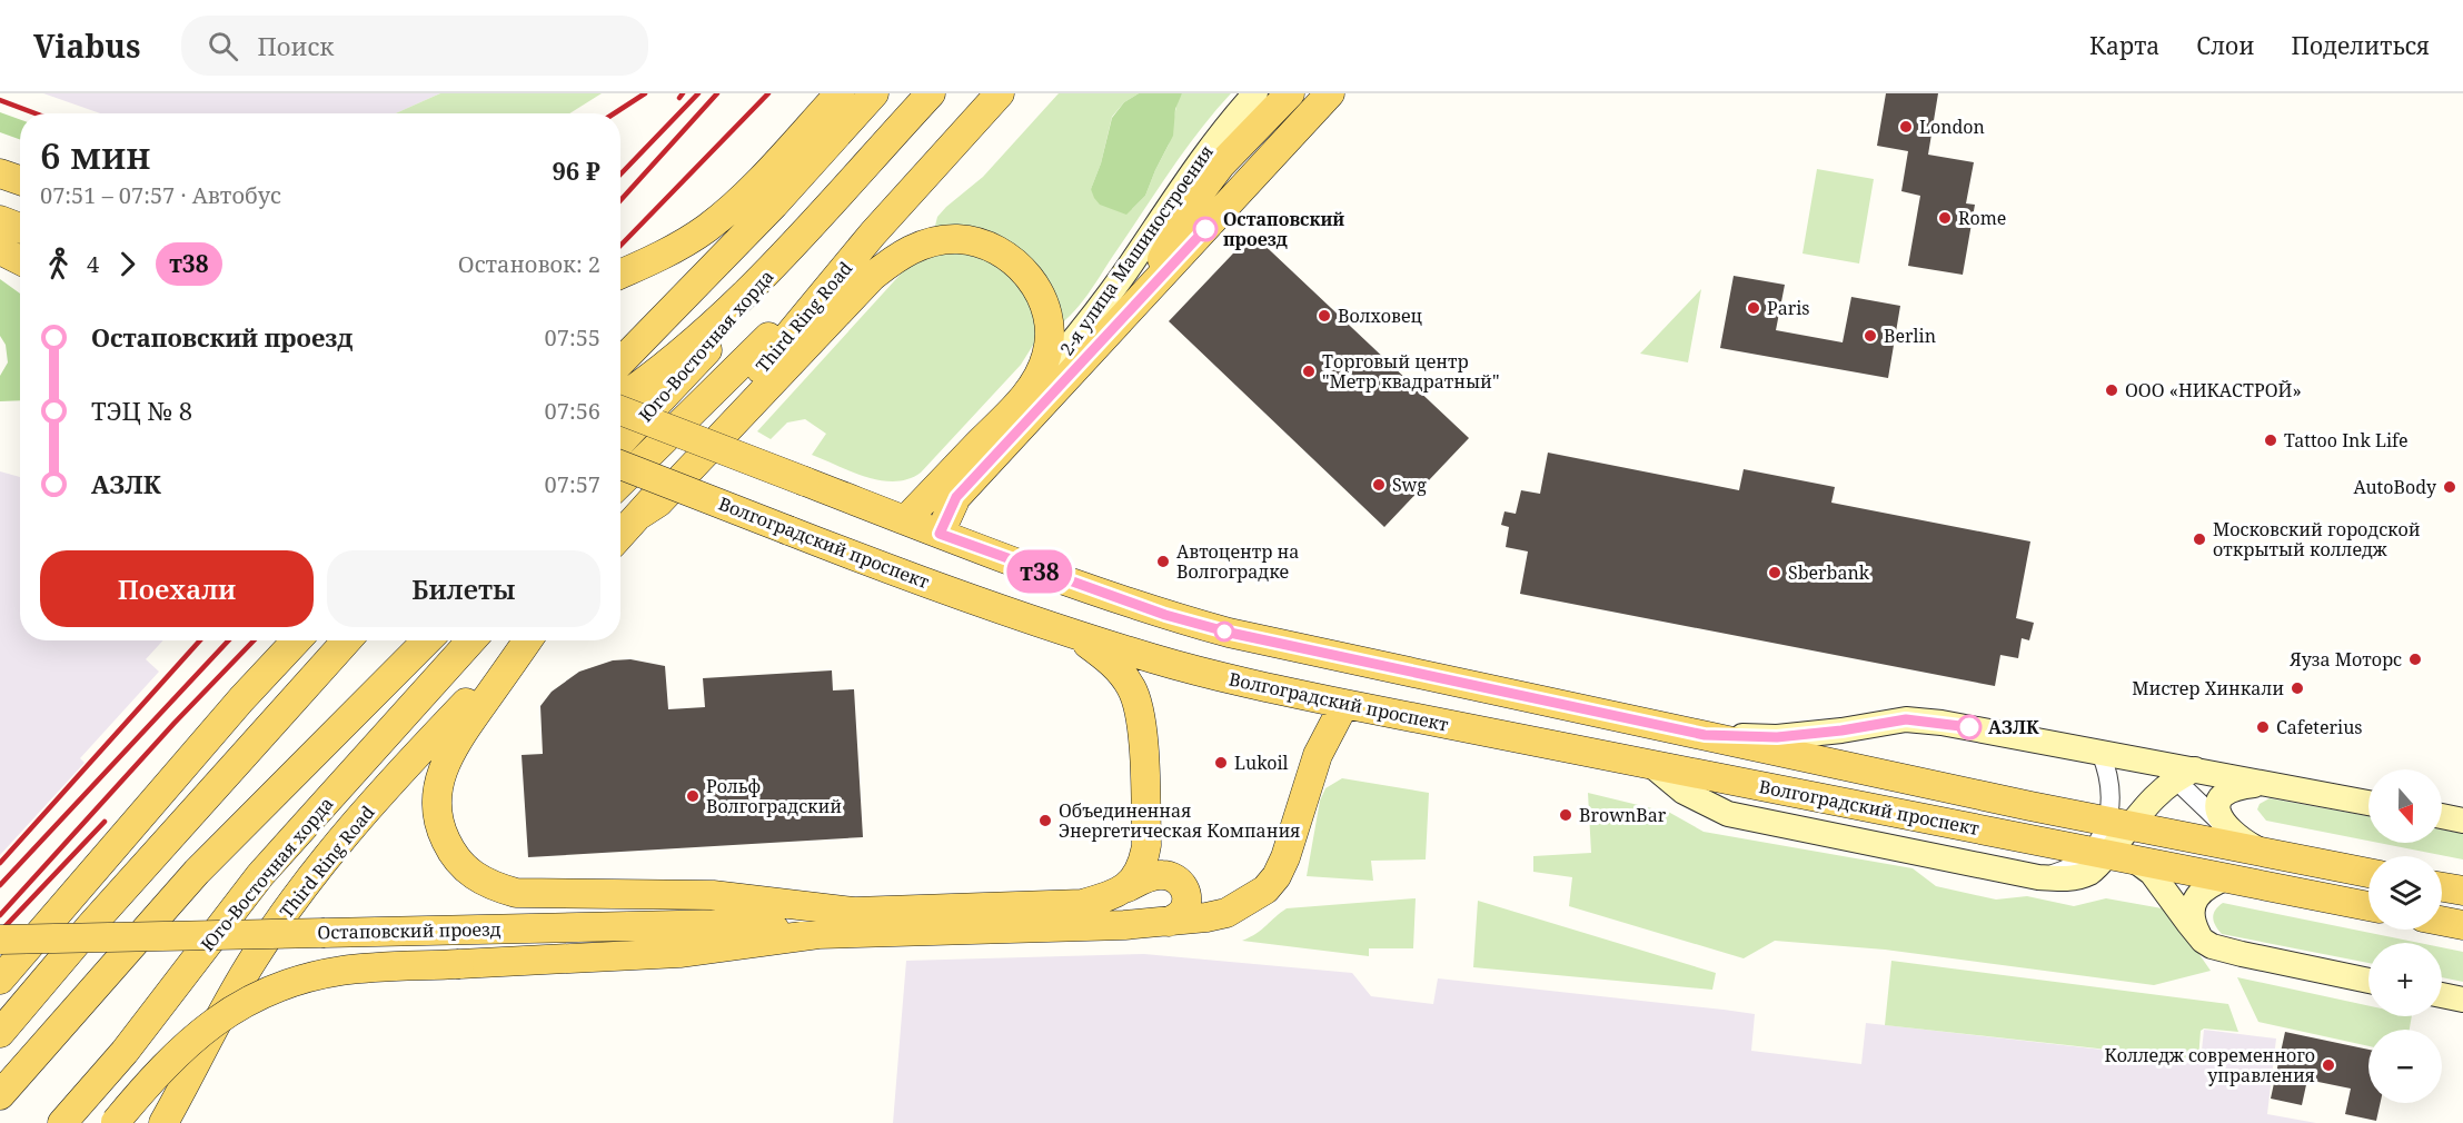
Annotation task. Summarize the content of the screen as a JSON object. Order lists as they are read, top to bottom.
{
  "streets": {
    "main road": [
      "2-я улица Машиностроения",
      "Third Ring Road",
      "Юго-Восточная хорда",
      "Волгоградский проспект",
      "Остаповский проезд"
    ]
  },
  "crossings": [
    ["2-я улица Машиностроения", "Волгоградский проспект"],
    ["Third Ring Road", "Юго-Восточная хорда"]
  ],
  "places": [
    "London",
    "Rome",
    "Остаповский проезд",
    "Paris",
    "Волховец",
    "Berlin",
    "Торговый центр \"Метр квадратный\"",
    "ООО «НИКАСТРОЙ»",
    "Tattoo Ink Life",
    "Swg",
    "AutoBody",
    "Московский городской открытый колледж",
    "Автоцентр на Волгоградке",
    "Sberbank",
    "Яуза Моторс",
    "Мистер Хинкали",
    "АЗЛК",
    "Cafeterius",
    "Lukoil",
    "Рольф Волгоградский",
    "BrownBar",
    "Объединенная Энергетическая Компания",
    "Колледж современного управления"
  ],
  "lines": ["bus line т38"],
  "north": "bottom",
  "page": {
    "header": "Viabus",
    "search": "Поиск",
    "nav": ["Карта", "Слои", "Поделиться"],
    "on_map": "т38",
    "heading": ["6 мин", "07:51 – 07:57 · Автобус", "96 ₽"],
    "legs": ["4", "т38", "Остановок: 2"],
    "list": [
      {
        "name": "Остаповский проезд",
        "value": "07:55"
      },
      {
        "name": "ТЭЦ № 8",
        "value": "07:56"
      },
      {
        "name": "АЗЛК",
        "value": "07:57"
      }
    ],
    "buttons": ["Поехали", "Билеты"],
    "map_buttons": ["+", "−"]
  }
}
